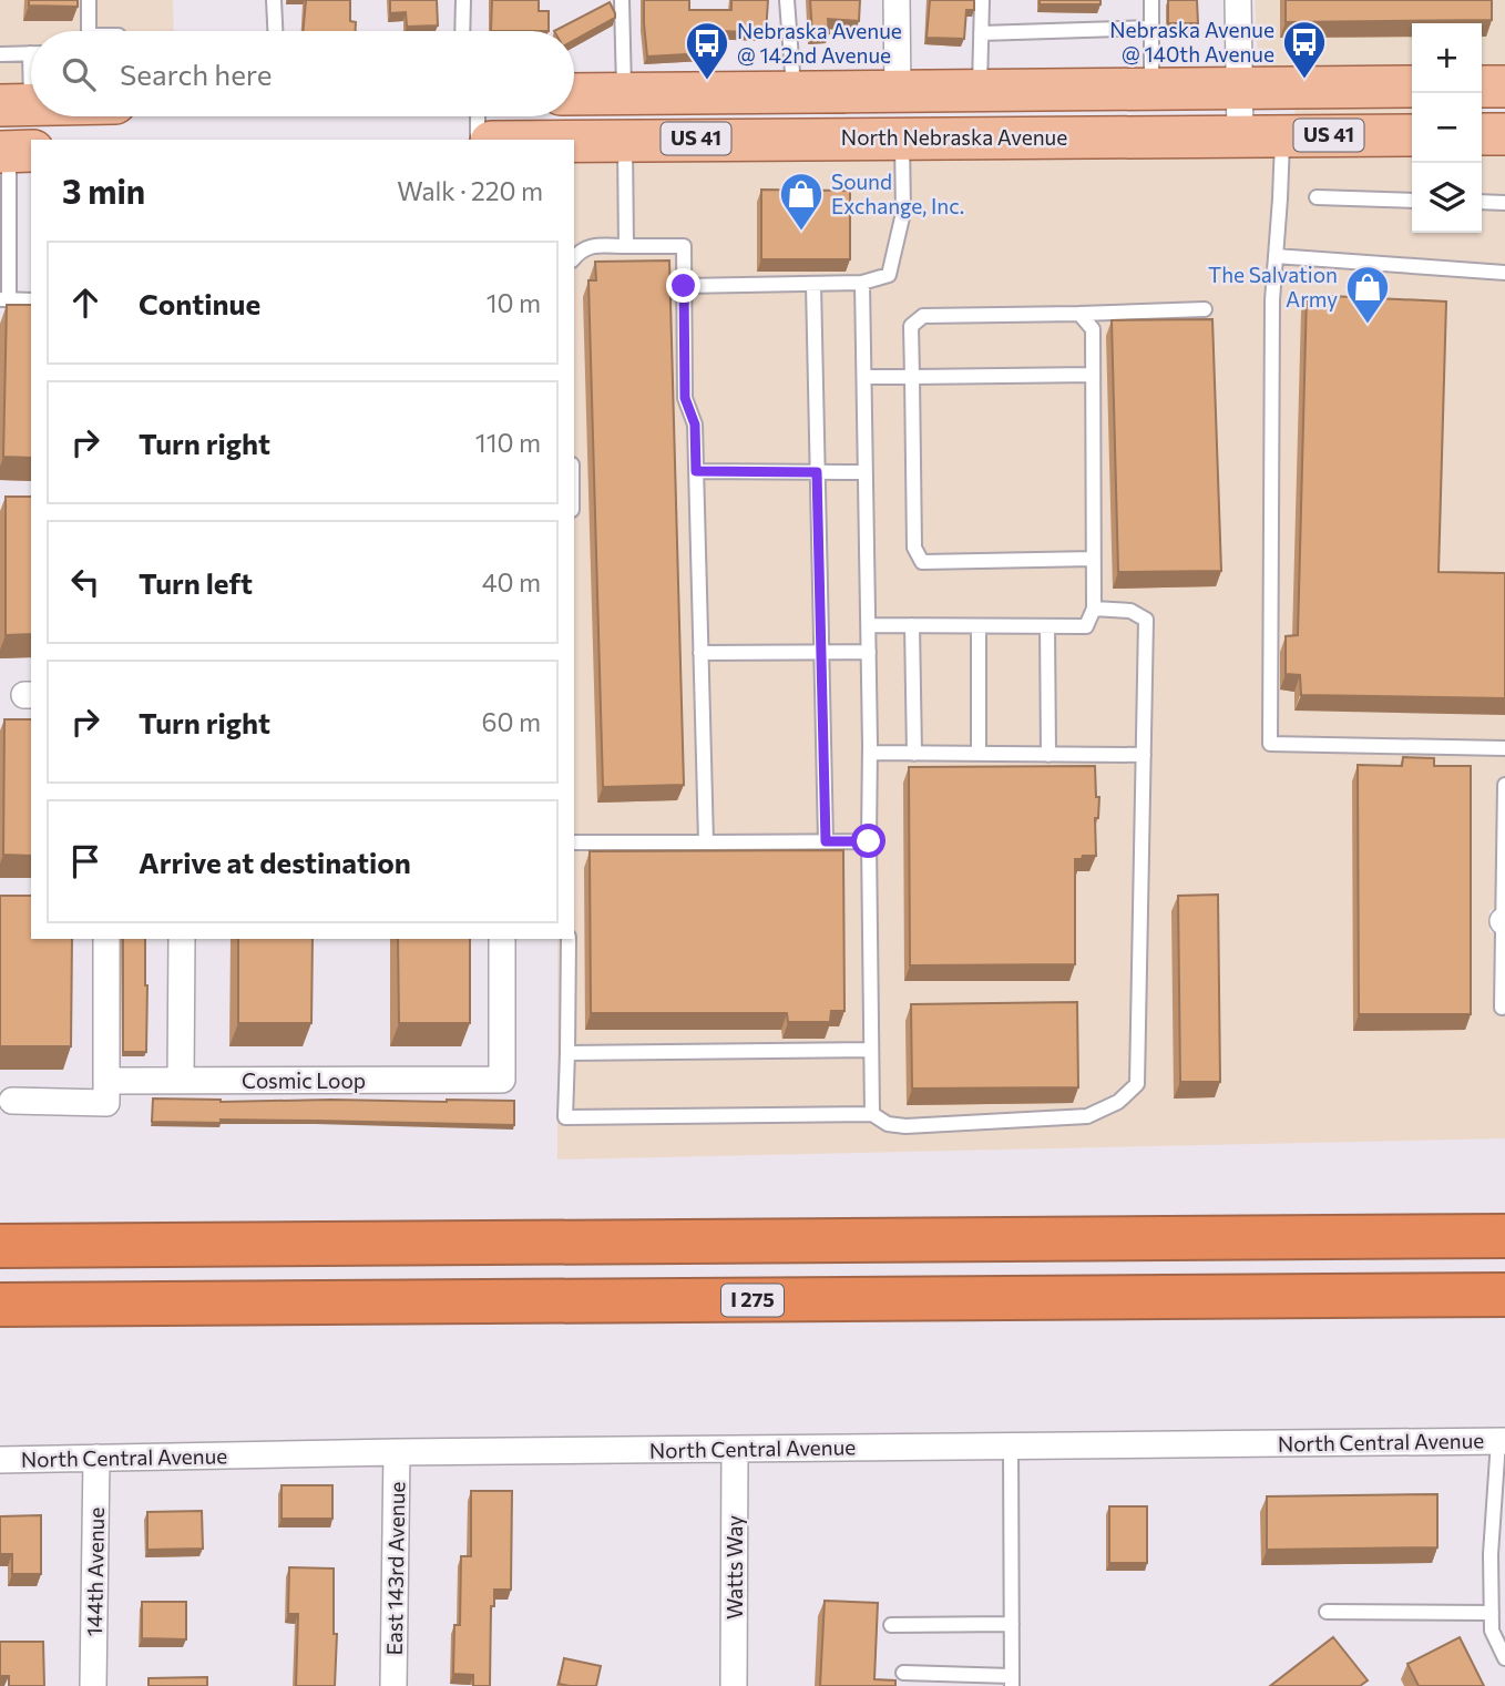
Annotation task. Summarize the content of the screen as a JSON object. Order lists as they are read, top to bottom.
{
  "streets": {
    "highway": ["I 275"],
    "main road": ["US 41", "North Nebraska Avenue"],
    "street": [
      "Cosmic Loop",
      "North Central Avenue",
      "Watts Way",
      "East 143rd Avenue",
      "144th Avenue"
    ]
  },
  "crossings": [
    ["North Central Avenue", "Watts Way"],
    ["North Central Avenue", "East 143rd Avenue"],
    ["North Central Avenue", "144th Avenue"]
  ],
  "places": {
    "bus stop": ["Nebraska Avenue @ 140th Avenue", "Nebraska Avenue @ 142nd Avenue"],
    "shop": ["Sound Exchange, Inc.", "The Salvation Army"]
  },
  "page": {
    "map_buttons": ["+", "−"],
    "search": "Search here",
    "heading": ["3 min", "Walk · 220 m"],
    "list": [
      ["Continue", "10 m"],
      ["Turn right", "110 m"],
      ["Turn left", "40 m"],
      ["Turn right", "60 m"],
      "Arrive at destination"
    ]
  }
}
